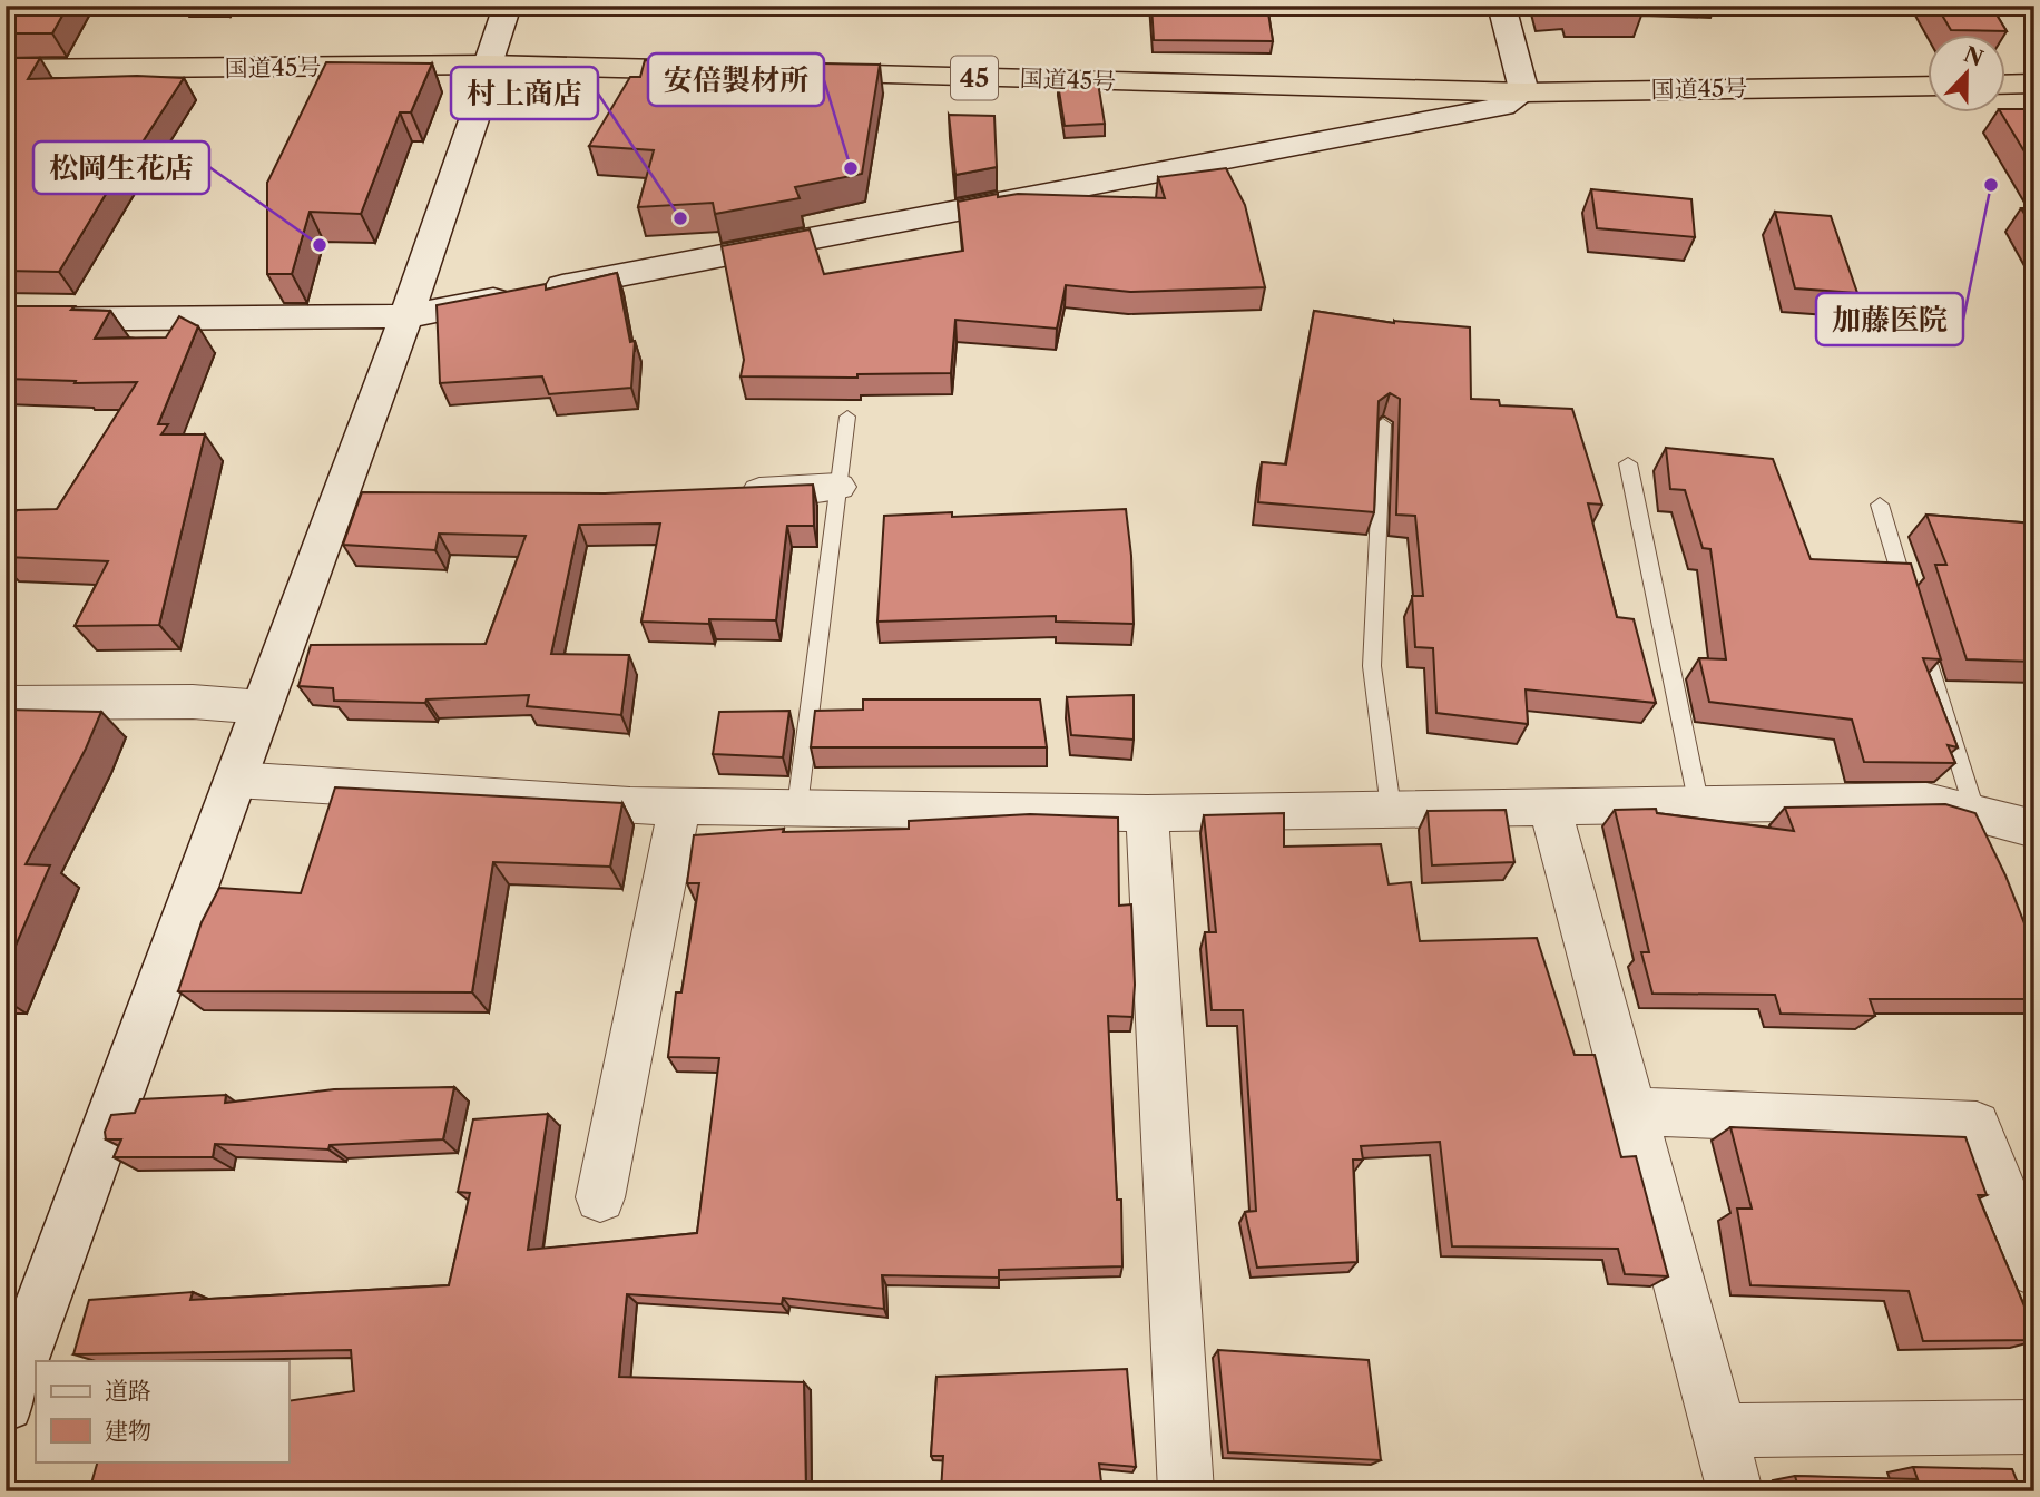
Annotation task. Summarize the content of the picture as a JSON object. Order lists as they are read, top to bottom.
{
  "streets": {
    "highway": ["国道45号", "45"]
  },
  "places": [
    "安倍製材所",
    "加藤医院",
    "村上商店",
    "松岡生花店"
  ],
  "legend": ["道路", "建物"],
  "north": "top"
}
